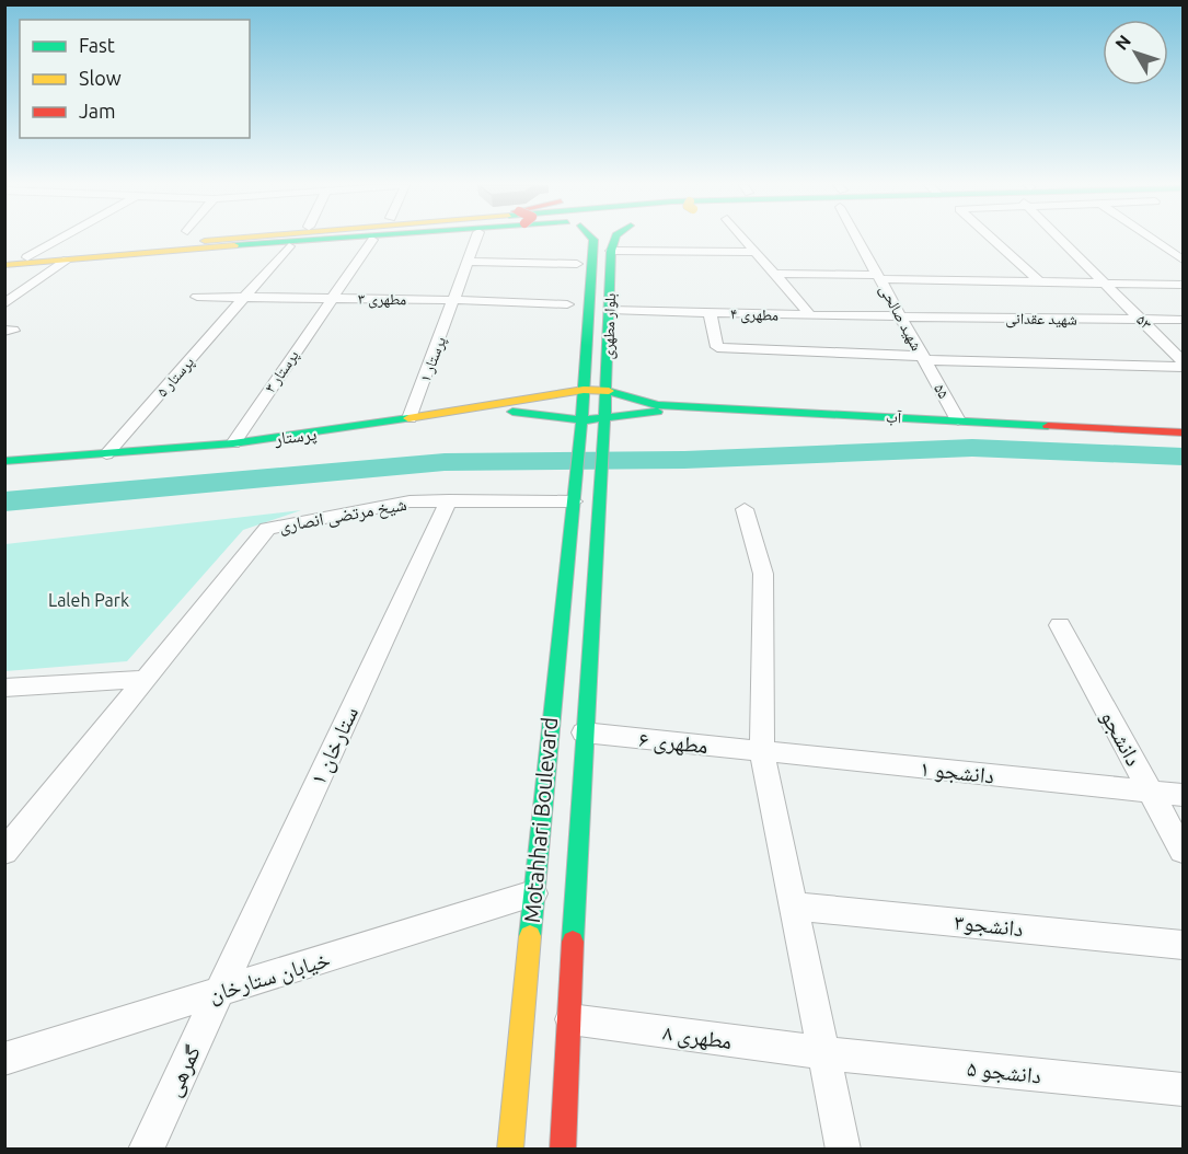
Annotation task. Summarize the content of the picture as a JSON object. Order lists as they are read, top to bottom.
{
  "streets": {
    "main road": [
      "بلوار مطهری",
      "آب",
      "پرستار",
      "Motahhari Boulevard"
    ],
    "street": [
      "مطهری ۳",
      "مطهری ۴",
      "شهید صالحی",
      "شهید عقدانی",
      "۵۳",
      "پرستار ۱",
      "پرستار ۳",
      "پرستار ۵",
      "۵۵",
      "شیخ مرتضی انصاری",
      "دانشجو",
      "مطهری ۶",
      "ستارخان ۱",
      "دانشجو ۱",
      "دانشجو۳",
      "خیابان ستارخان",
      "مطهری ۸",
      "گمرهی",
      "دانشجو ۵"
    ]
  },
  "crossings": [
    ["مطهری ۳", "پرستار ۱"],
    ["مطهری ۳", "پرستار ۳"],
    ["مطهری ۳", "پرستار ۵"],
    ["مطهری ۴", "شهید صالحی"],
    ["مطهری ۴", "شهید عقدانی"],
    ["مطهری ۴", "بلوار مطهری"],
    ["شهید صالحی", "شهید عقدانی"],
    ["شهید صالحی", "۵۵"],
    ["شهید عقدانی", "۵۳"],
    ["بلوار مطهری", "آب"],
    ["بلوار مطهری", "پرستار"],
    ["بلوار مطهری", "Motahhari Boulevard"],
    ["پرستار ۱", "پرستار"],
    ["پرستار ۳", "پرستار"],
    ["پرستار ۵", "پرستار"],
    ["۵۵", "آب"],
    ["آب", "پرستار"],
    ["شیخ مرتضی انصاری", "ستارخان ۱"],
    ["شیخ مرتضی انصاری", "Motahhari Boulevard"],
    ["دانشجو", "دانشجو ۱"],
    ["مطهری ۶", "دانشجو ۱"],
    ["مطهری ۶", "Motahhari Boulevard"],
    ["ستارخان ۱", "خیابان ستارخان"],
    ["ستارخان ۱", "گمرهی"],
    ["Motahhari Boulevard", "خیابان ستارخان"],
    ["Motahhari Boulevard", "مطهری ۸"],
    ["خیابان ستارخان", "گمرهی"],
    ["مطهری ۸", "دانشجو ۵"]
  ],
  "parks": ["Laleh Park"],
  "legend": ["Fast", "Slow", "Jam"],
  "north": "top left"
}
